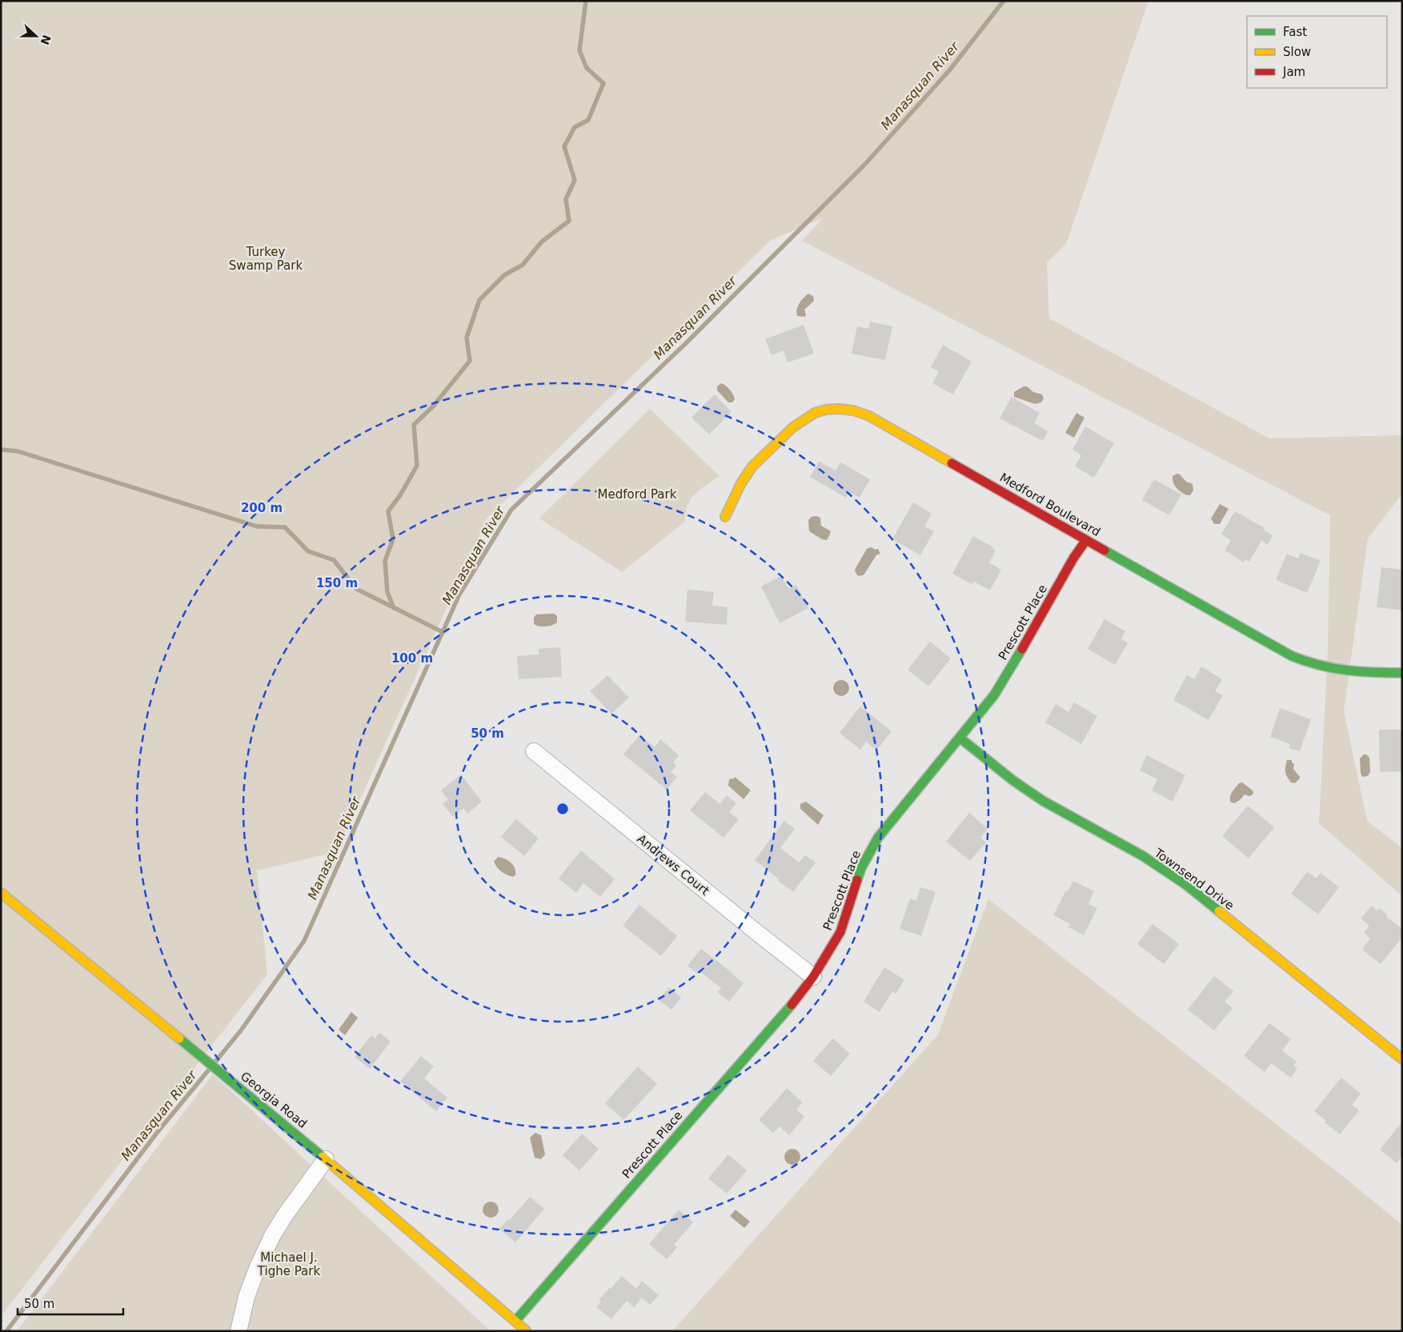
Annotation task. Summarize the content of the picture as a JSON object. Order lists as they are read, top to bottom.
{
  "streets": {
    "street": [
      "Medford Boulevard",
      "Prescott Place",
      "Andrews Court",
      "Townsend Drive",
      "Georgia Road"
    ]
  },
  "crossings": [
    ["Medford Boulevard", "Prescott Place"],
    ["Prescott Place", "Andrews Court"],
    ["Prescott Place", "Townsend Drive"],
    ["Prescott Place", "Georgia Road"]
  ],
  "water": ["Manasquan River"],
  "parks": ["Turkey Swamp Park", "Medford Park", "Michael J. Tighe Park"],
  "legend": ["Fast", "Slow", "Jam"],
  "scale_bar": "50 m",
  "north": "right",
  "rings": [
    "200 m",
    "150 m",
    "100 m",
    "50 m"
  ]
}
